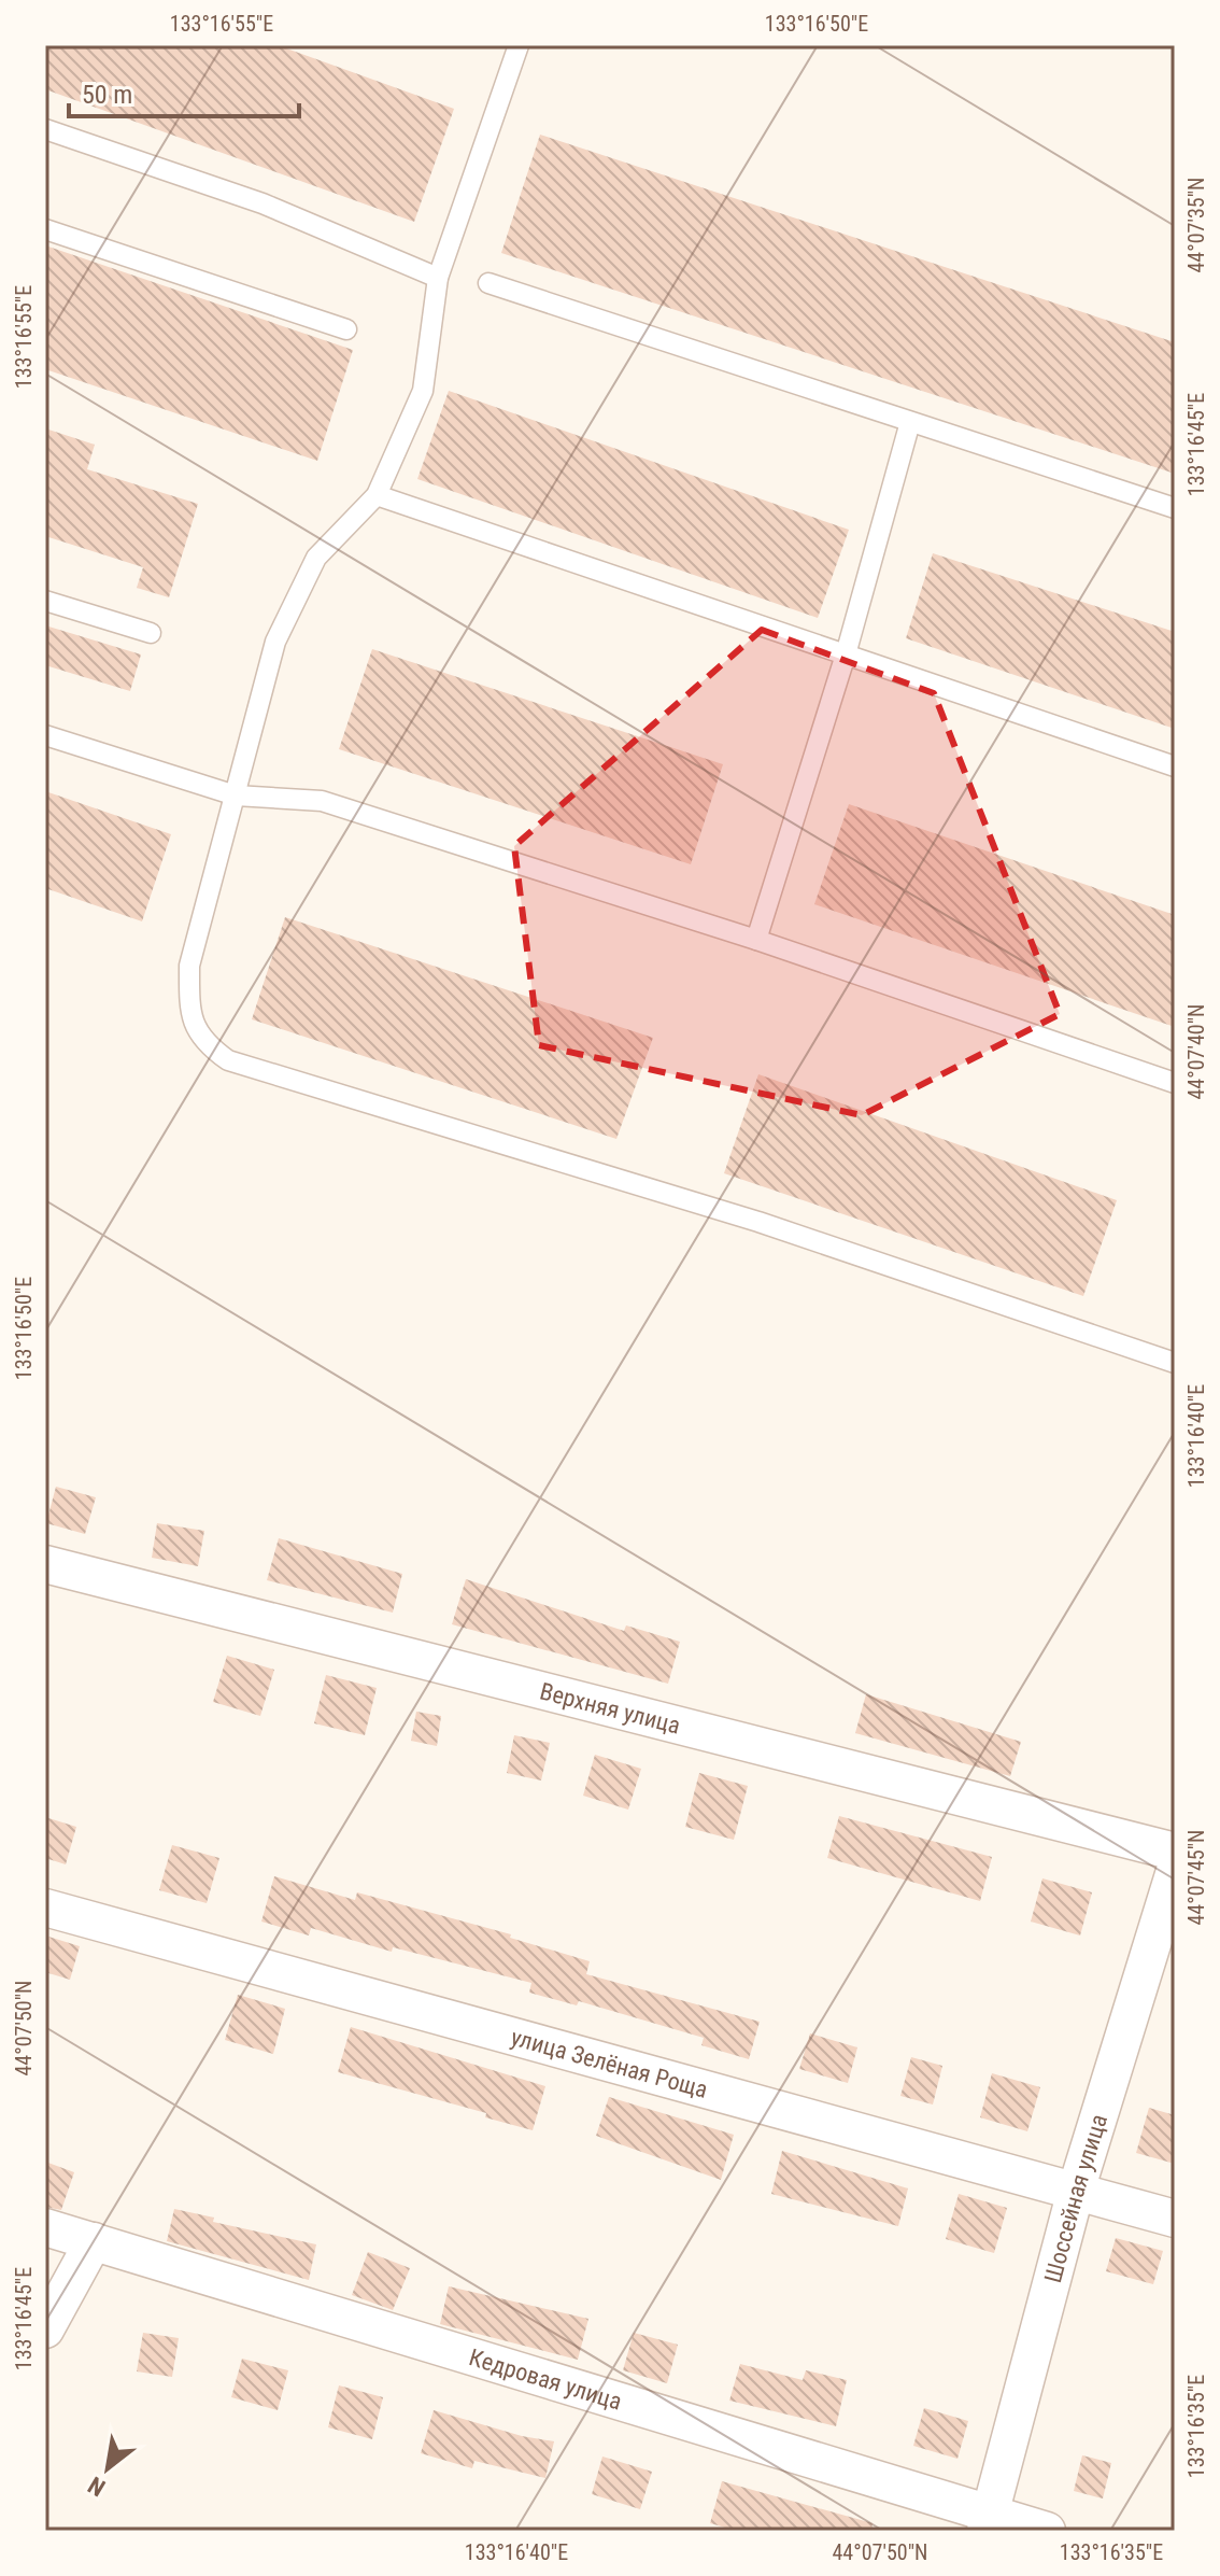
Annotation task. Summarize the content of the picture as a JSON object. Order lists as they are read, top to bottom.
{
  "streets": {
    "street": [
      "Верхняя улица",
      "улица Зелёная Роща",
      "Шоссейная улица",
      "Кедровая улица"
    ]
  },
  "crossings": [
    ["улица Зелёная Роща", "Шоссейная улица"],
    ["Шоссейная улица", "Кедровая улица"]
  ],
  "scale_bar": "50 m",
  "north": "bottom left",
  "coordinates": [
    "133°16'55\"E",
    "133°16'50\"E",
    "44°07'35\"N",
    "133°16'45\"E",
    "44°07'40\"N",
    "133°16'40\"E",
    "44°07'45\"N",
    "44°07'50\"N",
    "133°16'35\"E"
  ]
}
